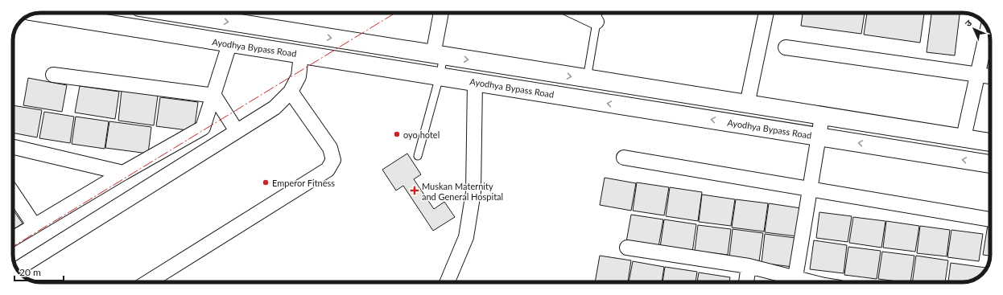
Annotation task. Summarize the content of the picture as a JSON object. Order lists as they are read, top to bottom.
{
  "streets": {
    "main road": ["Ayodhya Bypass Road"]
  },
  "places": {
    "other": ["oyo hotel", "Emperor Fitness"],
    "health": ["Muskan Maternity and General Hospital"]
  },
  "scale_bar": "20 m",
  "north": "top left"
}
